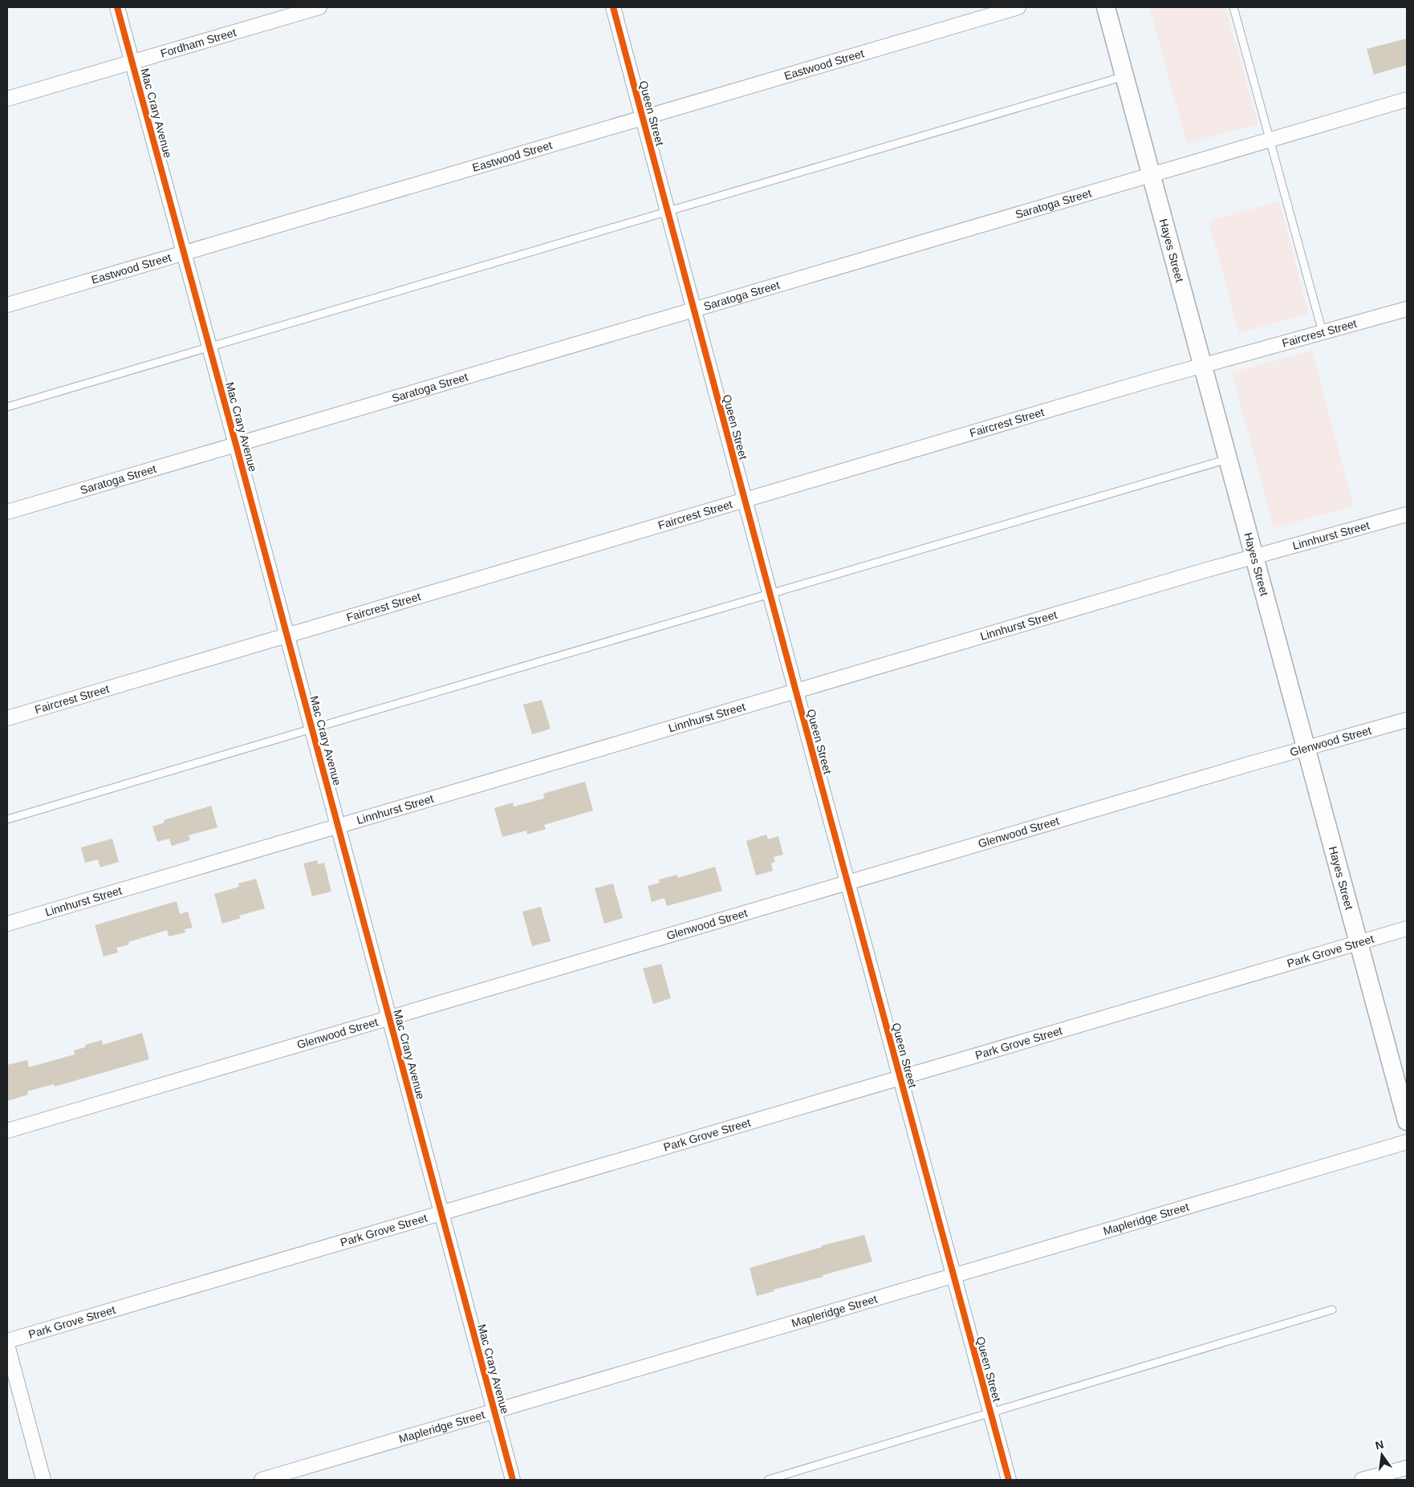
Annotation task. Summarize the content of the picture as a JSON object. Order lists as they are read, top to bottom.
{
  "streets": {
    "street": [
      "Fordham Street",
      "Eastwood Street",
      "Mac Crary Avenue",
      "Queen Street",
      "Saratoga Street",
      "Hayes Street",
      "Faircrest Street",
      "Linnhurst Street",
      "Glenwood Street",
      "Park Grove Street",
      "Mapleridge Street"
    ]
  },
  "crossings": [
    ["Fordham Street", "Mac Crary Avenue"],
    ["Eastwood Street", "Mac Crary Avenue"],
    ["Eastwood Street", "Queen Street"],
    ["Mac Crary Avenue", "Saratoga Street"],
    ["Mac Crary Avenue", "Faircrest Street"],
    ["Mac Crary Avenue", "Linnhurst Street"],
    ["Mac Crary Avenue", "Glenwood Street"],
    ["Mac Crary Avenue", "Park Grove Street"],
    ["Mac Crary Avenue", "Mapleridge Street"],
    ["Queen Street", "Saratoga Street"],
    ["Queen Street", "Faircrest Street"],
    ["Queen Street", "Linnhurst Street"],
    ["Queen Street", "Glenwood Street"],
    ["Queen Street", "Park Grove Street"],
    ["Queen Street", "Mapleridge Street"],
    ["Saratoga Street", "Hayes Street"],
    ["Hayes Street", "Faircrest Street"],
    ["Hayes Street", "Linnhurst Street"],
    ["Hayes Street", "Glenwood Street"],
    ["Hayes Street", "Park Grove Street"]
  ],
  "north": "top"
}
